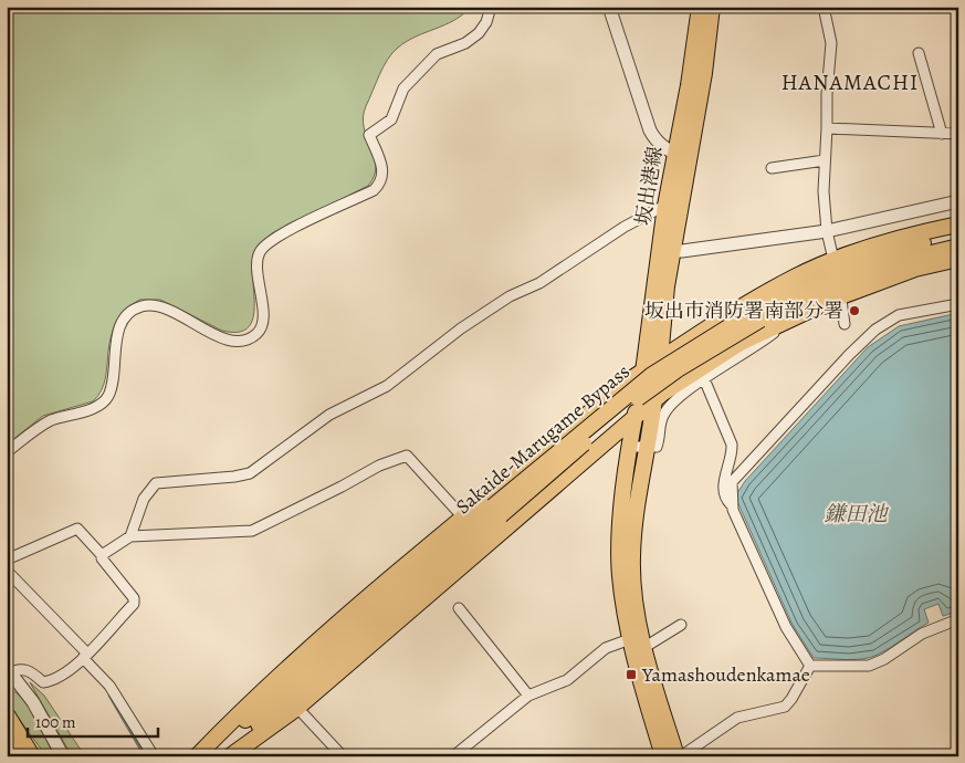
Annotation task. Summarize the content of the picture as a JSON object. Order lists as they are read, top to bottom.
{
  "streets": {
    "main road": ["坂出港線", "Sakaide-Marugame Bypass"]
  },
  "districts": ["HANAMACHI"],
  "water": ["鎌田池"],
  "places": {
    "other": ["坂出市消防署南部分署"],
    "transit": ["Yamashoudenkamae"]
  },
  "scale_bar": "100 m"
}
